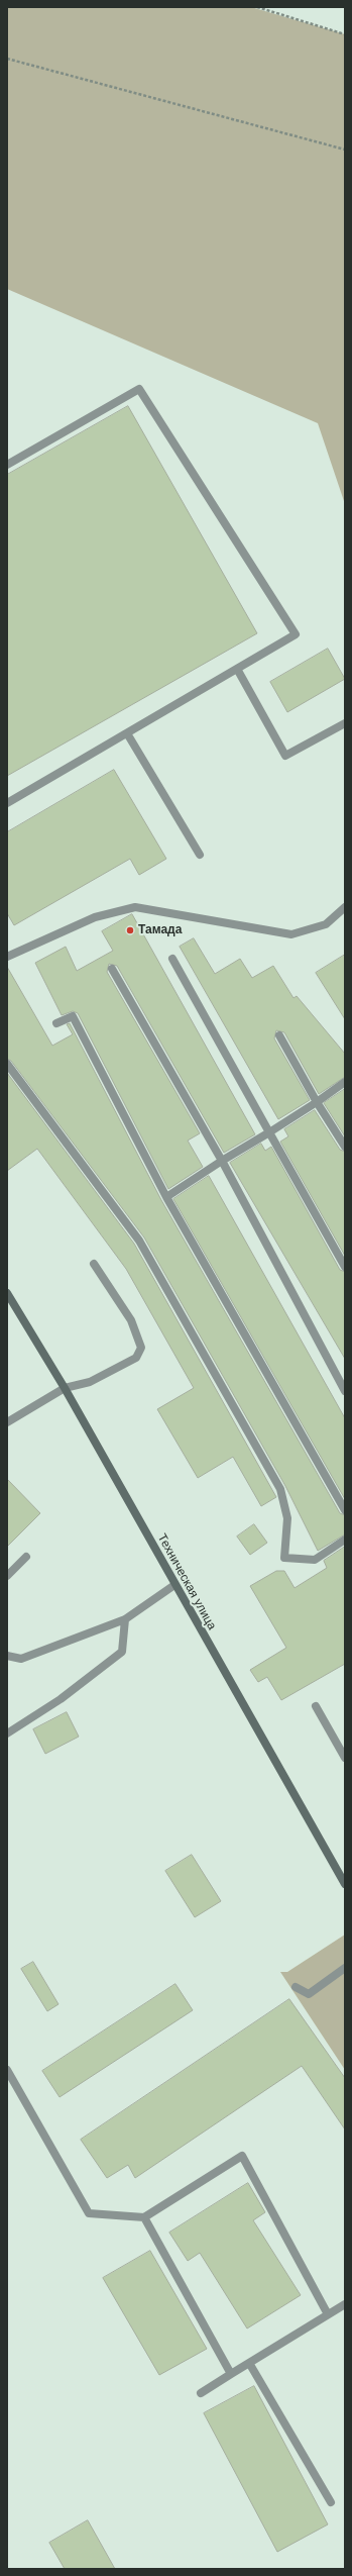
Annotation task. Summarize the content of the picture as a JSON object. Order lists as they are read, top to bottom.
{
  "streets": {
    "street": ["Техническая улица"]
  },
  "places": ["Тамада"]
}
